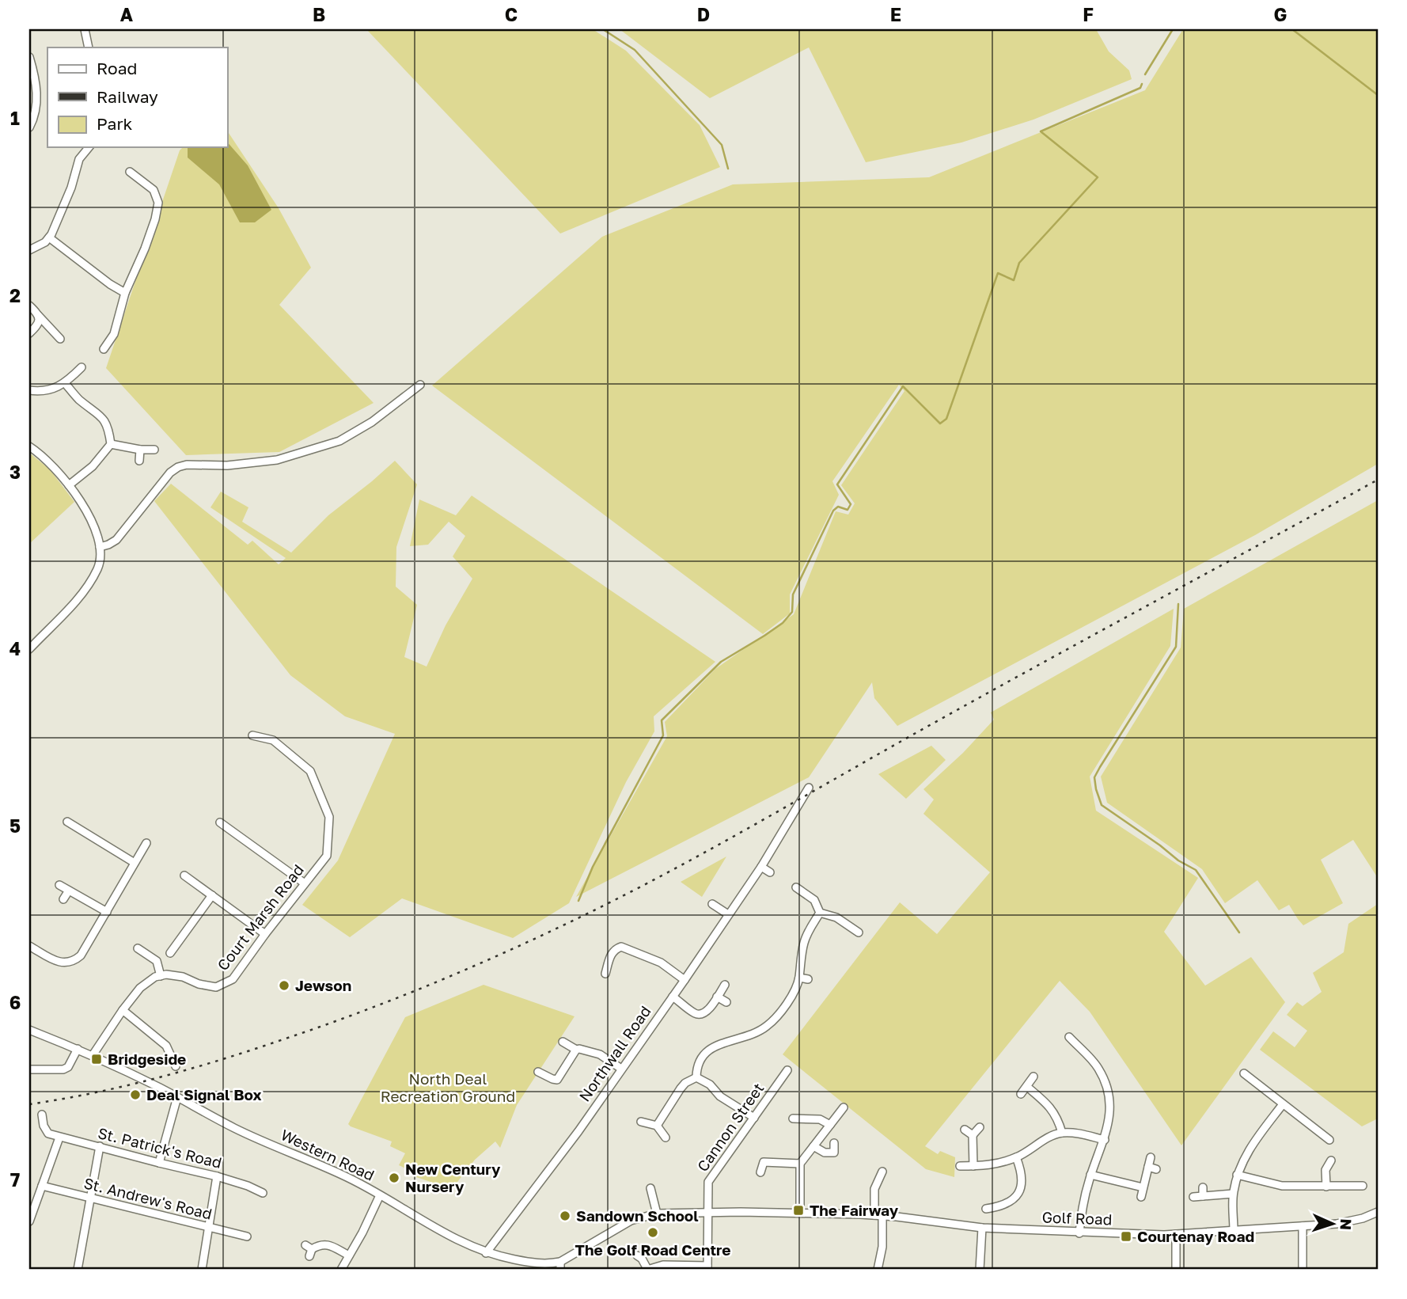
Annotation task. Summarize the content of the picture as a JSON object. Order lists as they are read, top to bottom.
{
  "streets": {
    "street": [
      "Court Marsh Road",
      "Northwall Road",
      "Cannon Street",
      "St. Patrick's Road",
      "Western Road",
      "St. Andrew's Road",
      "Golf Road"
    ]
  },
  "crossings": [
    ["Northwall Road", "Western Road"],
    ["Cannon Street", "Golf Road"],
    ["Western Road", "Golf Road"]
  ],
  "parks": ["North Deal Recreation Ground"],
  "places": {
    "other": [
      "Jewson",
      "Deal Signal Box",
      "New Century Nursery",
      "Sandown School",
      "The Golf Road Centre"
    ],
    "transit": ["Bridgeside", "The Fairway", "Courtenay Road"]
  },
  "legend": ["Road", "Railway", "Park"],
  "north": "right",
  "grid": {
    "columns": [
      "A",
      "B",
      "C",
      "D",
      "E",
      "F",
      "G"
    ],
    "rows": [
      "1",
      "2",
      "3",
      "4",
      "5",
      "6",
      "7"
    ]
  }
}
